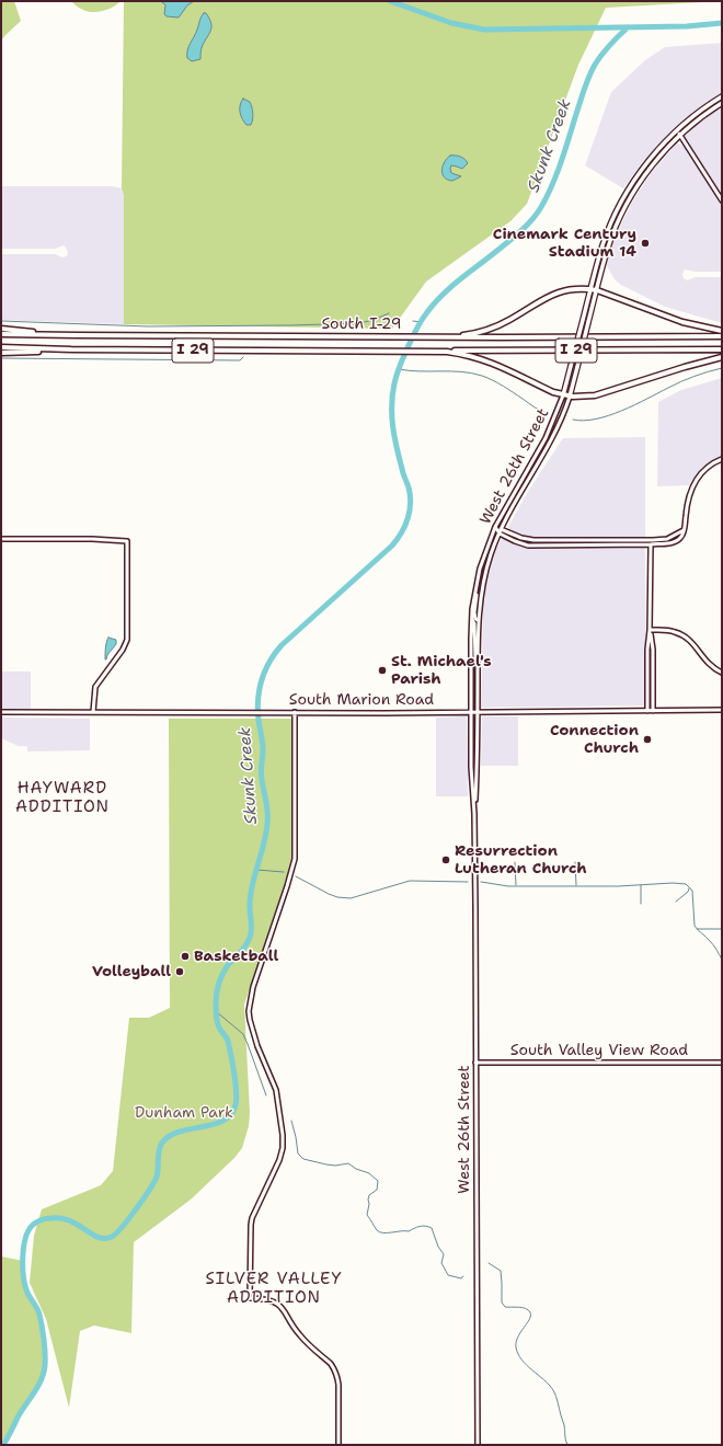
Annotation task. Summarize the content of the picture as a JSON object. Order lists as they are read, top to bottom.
{
  "streets": {
    "highway": ["South I-29", "I 29"],
    "main road": ["West 26th Street", "South Marion Road", "South Valley View Road"]
  },
  "crossings": [
    ["West 26th Street", "South Marion Road"],
    ["West 26th Street", "South Valley View Road"]
  ],
  "districts": ["HAYWARD ADDITION", "SILVER VALLEY ADDITION"],
  "water": ["Skunk Creek"],
  "parks": ["Dunham Park"],
  "places": [
    "Cinemark Century Stadium 14",
    "St. Michael's Parish",
    "Connection Church",
    "Resurrection Lutheran Church",
    "Basketball",
    "Volleyball"
  ]
}
